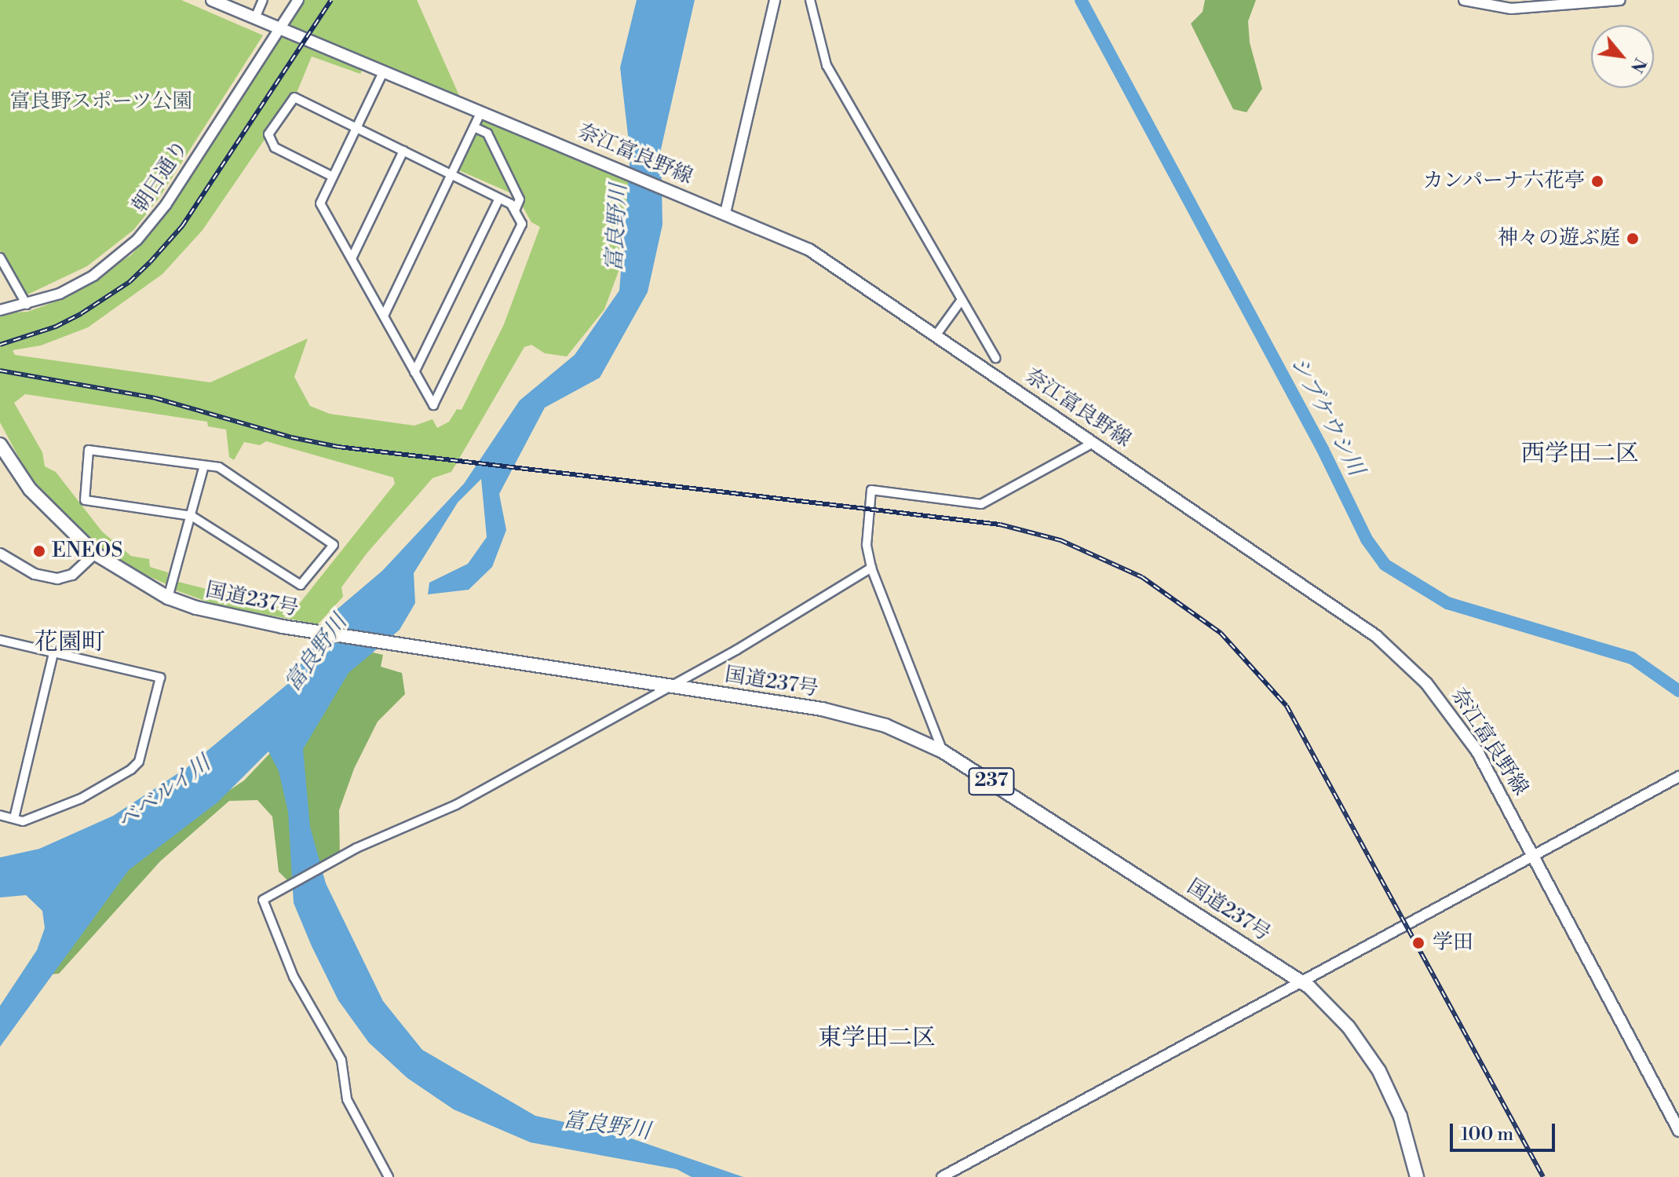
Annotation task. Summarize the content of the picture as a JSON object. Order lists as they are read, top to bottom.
{
  "streets": {
    "highway": ["国道237号", "237"],
    "main road": ["奈江富良野線"],
    "street": ["朝日通り"]
  },
  "crossings": [
    ["奈江富良野線", "朝日通り"]
  ],
  "districts": ["西学田二区", "花園町", "東学田二区"],
  "water": ["富良野川", "シブケウシ川", "ベベルイ川"],
  "parks": ["富良野スポーツ公園"],
  "places": [
    "カンパーナ六花亭",
    "神々の遊ぶ庭",
    "ENEOS",
    "学田"
  ],
  "scale_bar": "100 m",
  "north": "bottom right"
}
